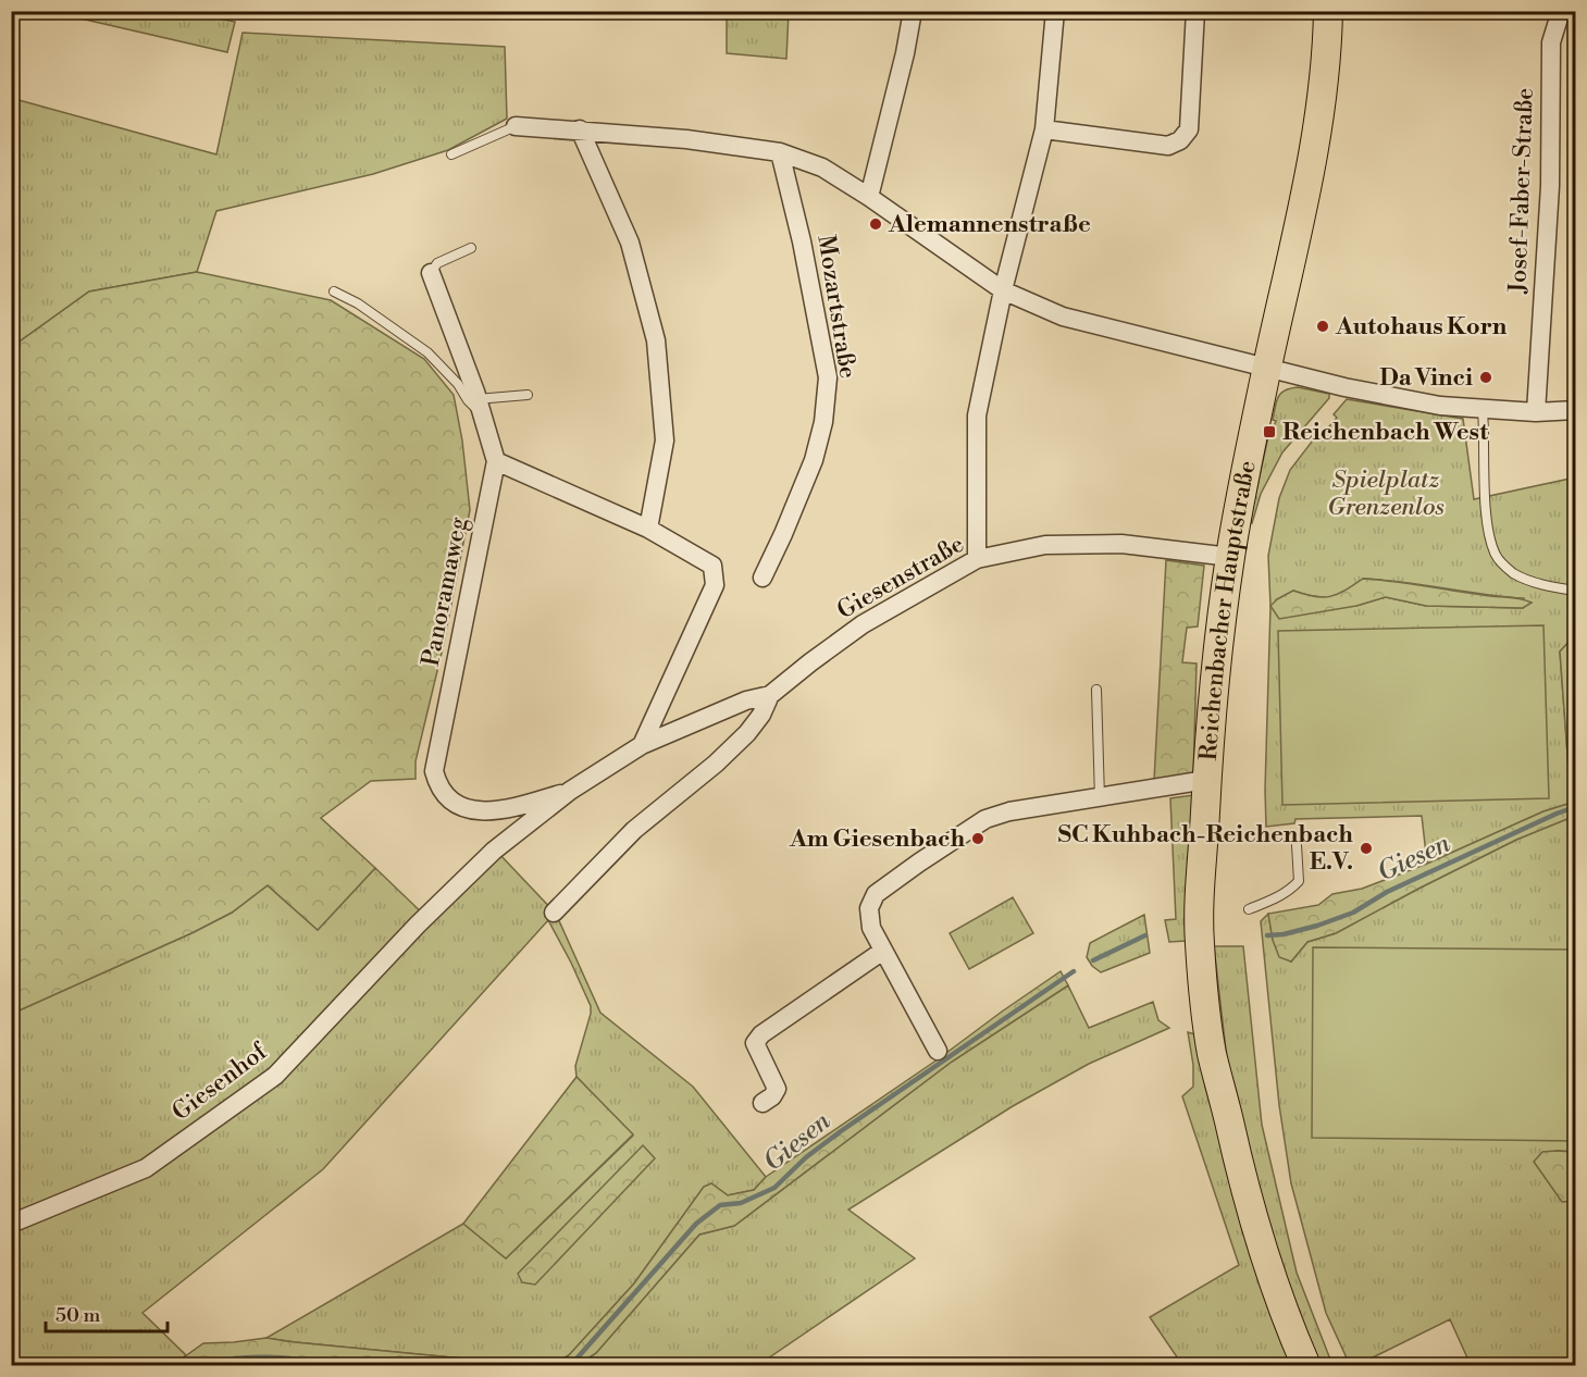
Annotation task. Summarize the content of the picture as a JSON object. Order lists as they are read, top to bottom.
{
  "streets": {
    "main road": ["Reichenbacher Hauptstraße"],
    "street": [
      "Josef-Faber-Straße",
      "Mozartstraße",
      "Giesenstraße",
      "Panoramaweg",
      "Giesenhof"
    ]
  },
  "crossings": [
    ["Giesenstraße", "Panoramaweg"],
    ["Giesenstraße", "Reichenbacher Hauptstraße"],
    ["Giesenstraße", "Giesenhof"]
  ],
  "water": ["Giesen"],
  "parks": ["Spielplatz Grenzenlos"],
  "places": {
    "other": [
      "Alemannenstraße",
      "Autohaus Korn",
      "Da Vinci",
      "Am Giesenbach",
      "SC Kuhbach-Reichenbach E.V."
    ],
    "transit": ["Reichenbach West"]
  },
  "scale_bar": "50 m"
}
